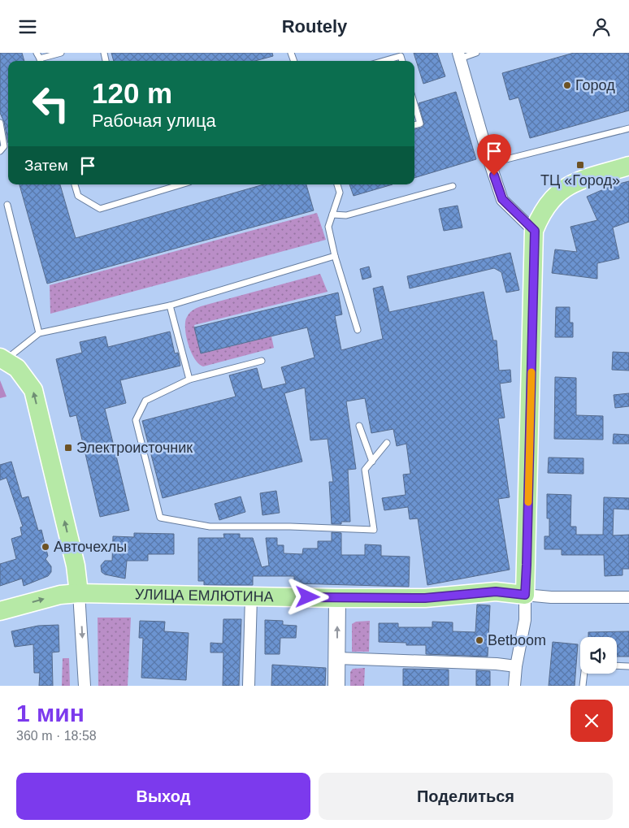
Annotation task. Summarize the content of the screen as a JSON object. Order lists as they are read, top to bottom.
{
  "streets": {
    "main road": ["УЛИЦА ЕМЛЮТИНА"]
  },
  "places": {
    "other": ["Город", "Авточехлы", "Betboom"],
    "transit": ["ТЦ «Город»", "Электроисточник"]
  },
  "page": {
    "header": "Routely",
    "turn": ["120 m", "Рабочая улица"],
    "then": "Затем",
    "heading": ["1 мин", "360 m · 18:58"],
    "buttons": ["Выход", "Поделиться"]
  }
}
